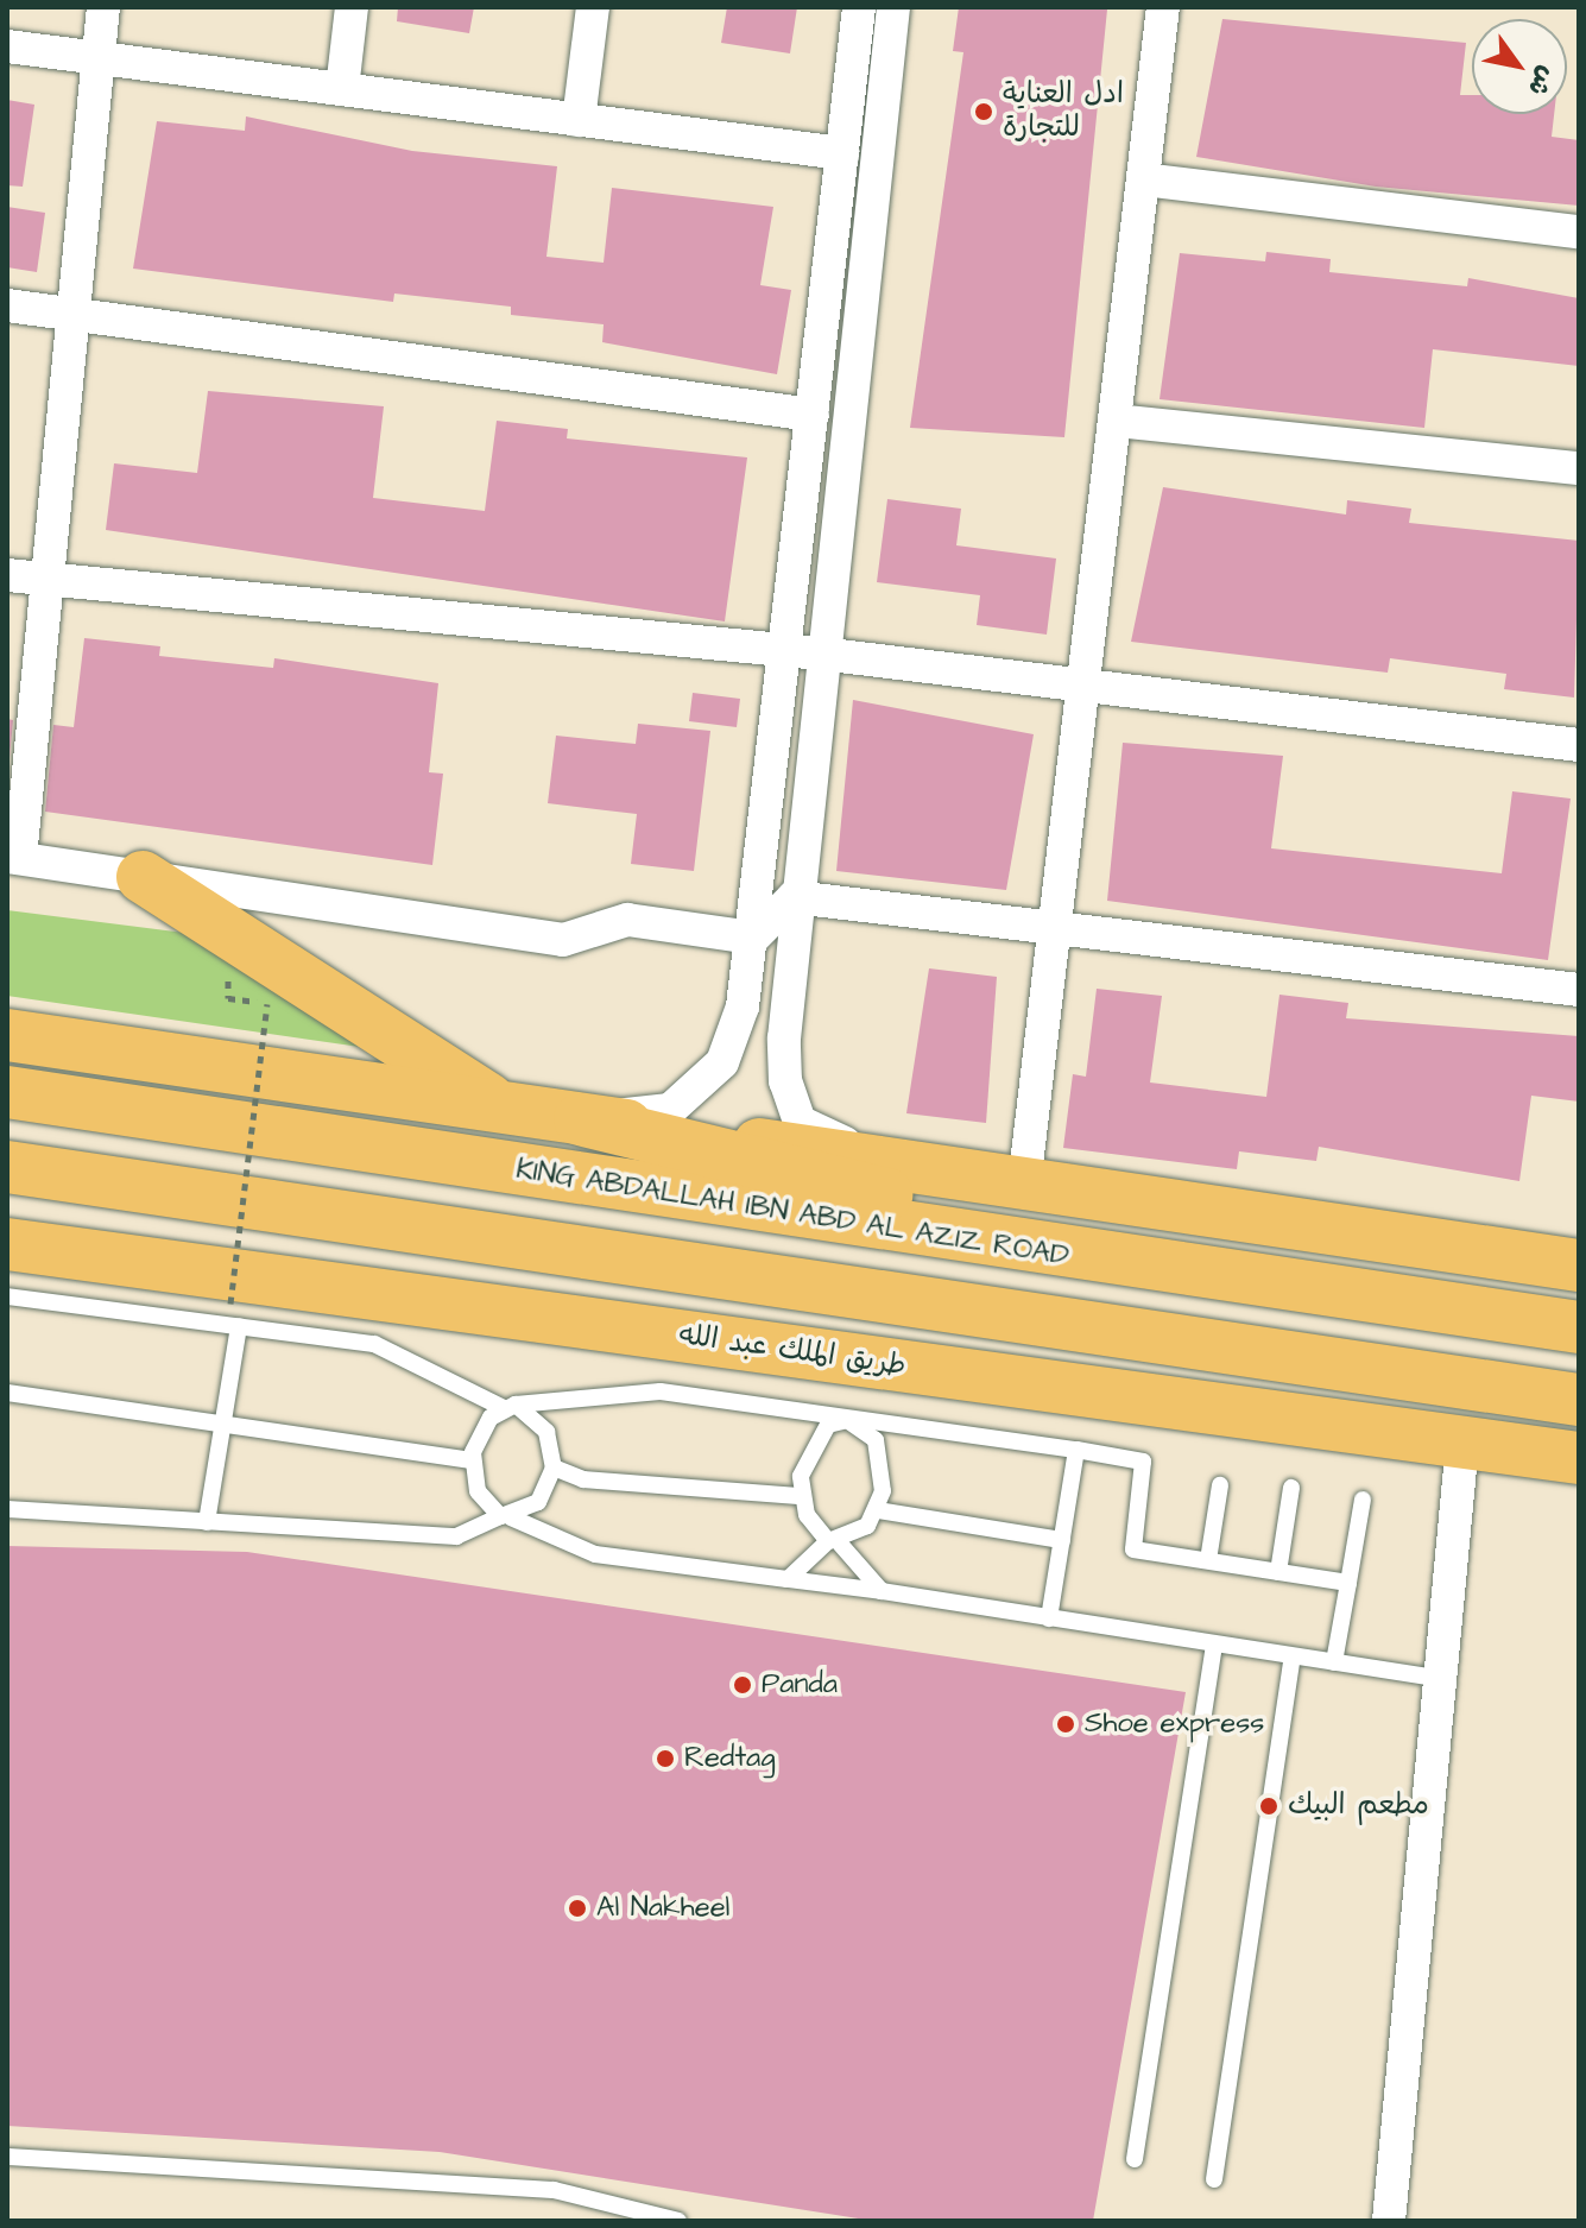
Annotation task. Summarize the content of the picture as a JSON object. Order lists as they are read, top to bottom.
{
  "streets": {
    "main road": ["KING ABDALLAH IBN ABD AL AZIZ ROAD", "طريق الملك عبد الله"]
  },
  "places": [
    "ادل العناية للتجارة",
    "Panda",
    "Shoe express",
    "Redtag",
    "مطعم البيك",
    "Al Nakheel"
  ],
  "north": "bottom right"
}
